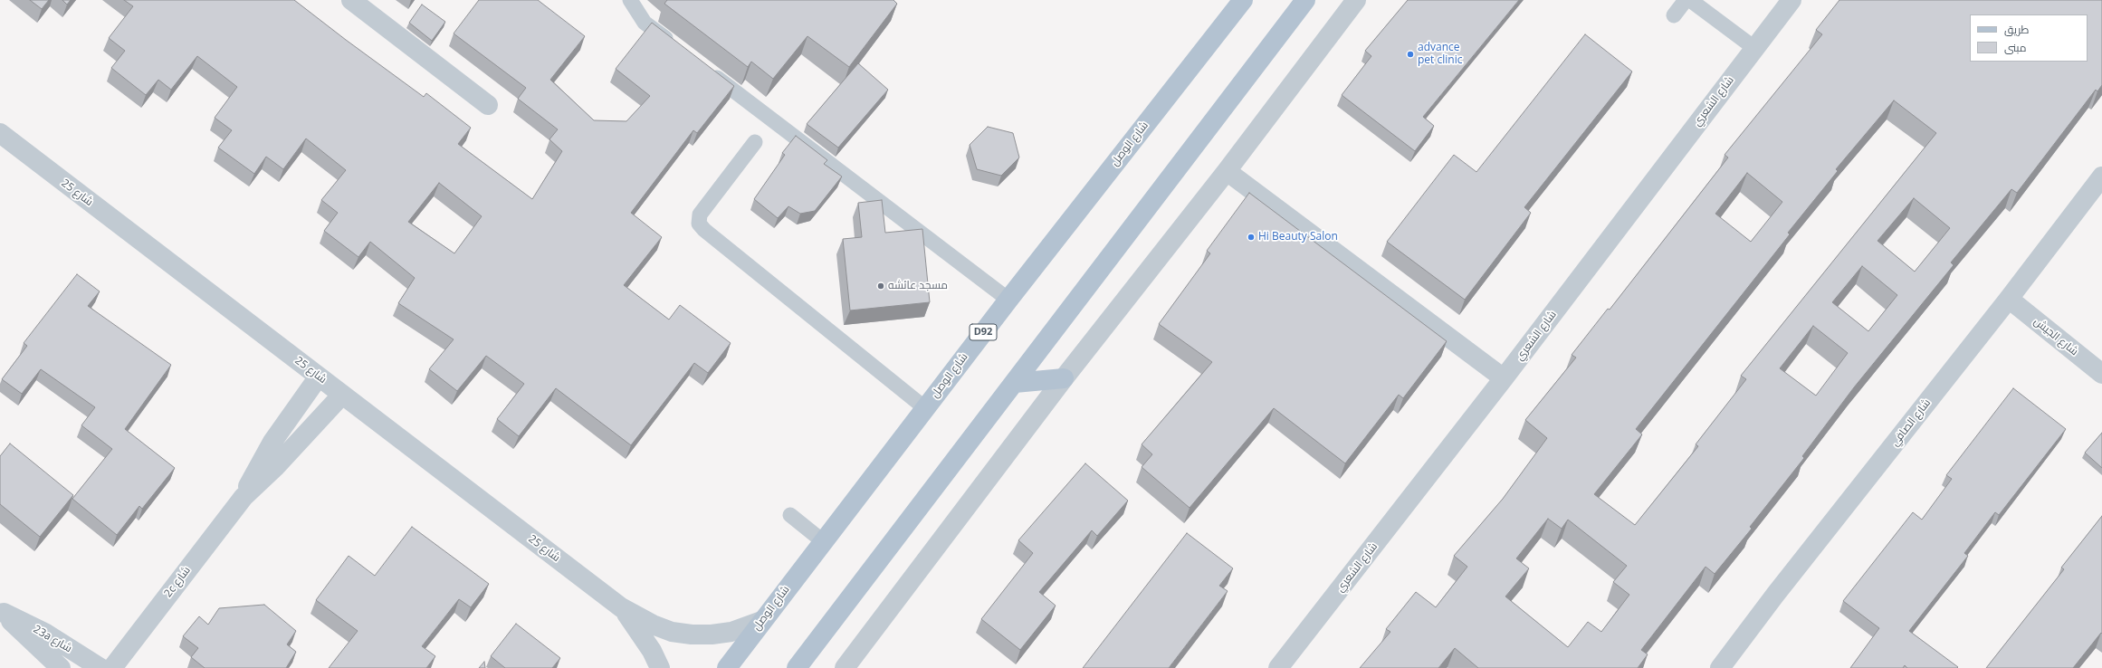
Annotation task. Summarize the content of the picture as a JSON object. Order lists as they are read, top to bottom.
{
  "streets": {
    "main road": ["شارع الوصل", "D92"],
    "street": [
      "شارع الشعري",
      "شارع 25",
      "شارع الجيش",
      "شارع الصافي",
      "2c شارع",
      "23a شارع"
    ]
  },
  "crossings": [
    ["شارع الوصل", "شارع 25"],
    ["شارع 25", "2c شارع"],
    ["شارع الجيش", "شارع الصافي"]
  ],
  "places": ["advance pet clinic", "Hi Beauty Salon", "مسجد عائشه"],
  "legend": ["طريق", "مبنى"]
}
